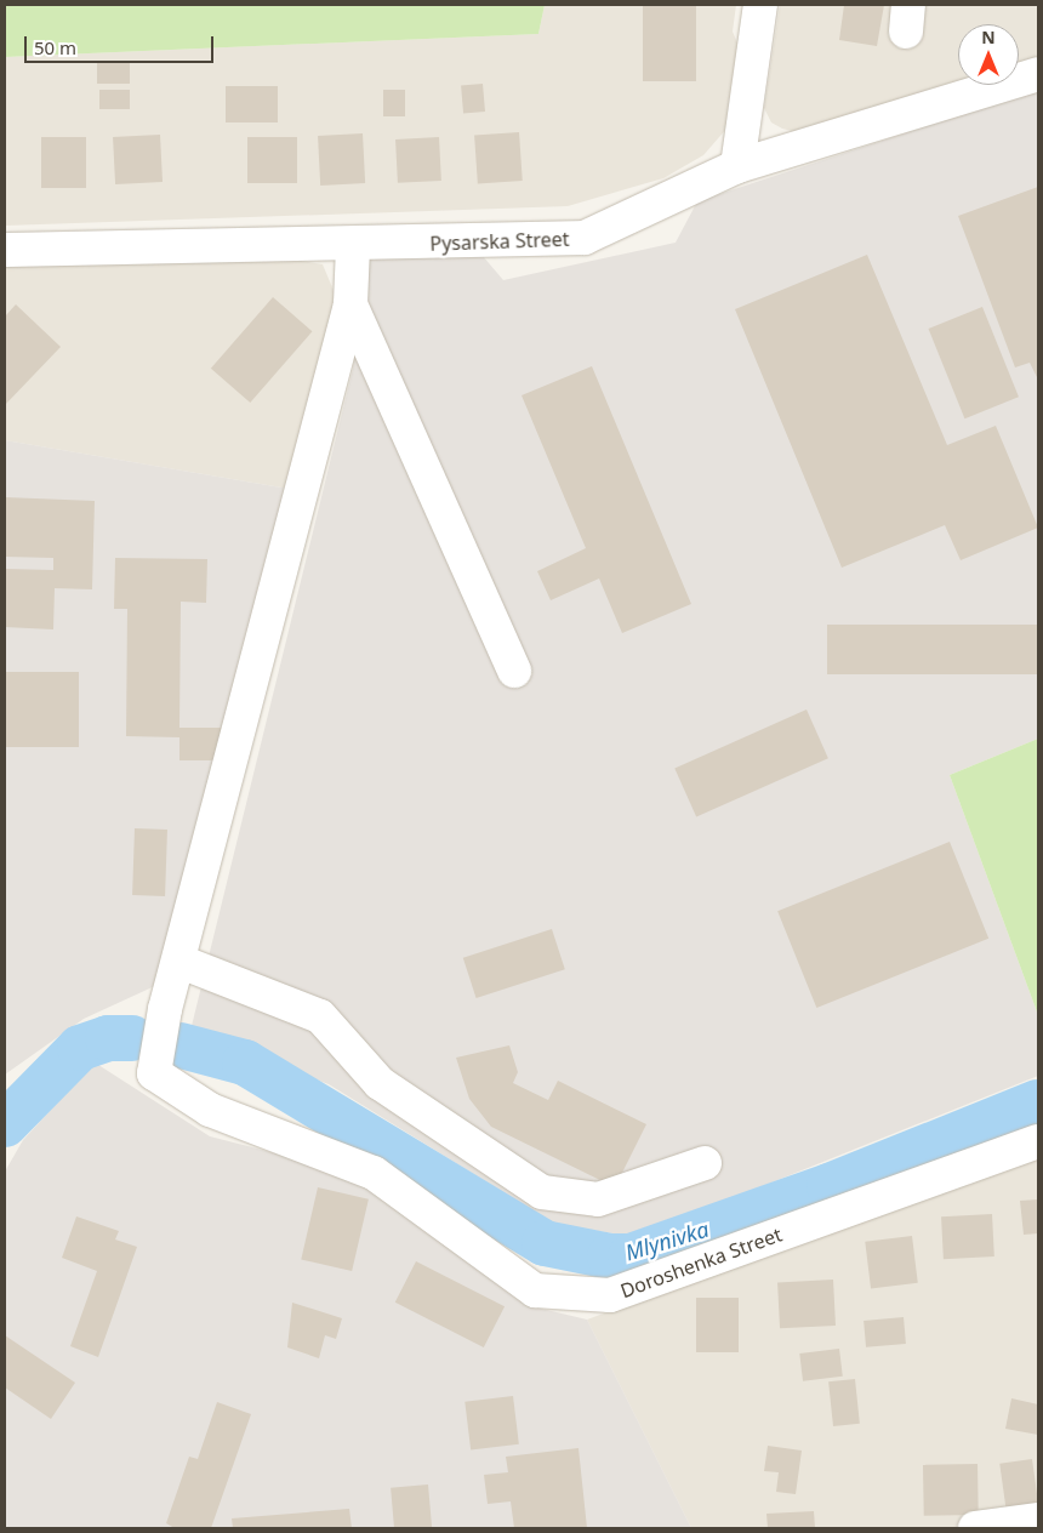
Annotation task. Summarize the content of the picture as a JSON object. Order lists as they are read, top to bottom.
{
  "streets": {
    "street": ["Pysarska Street", "Doroshenka Street"]
  },
  "water": ["Mlynivka"],
  "scale_bar": "50 m",
  "north": "top"
}
